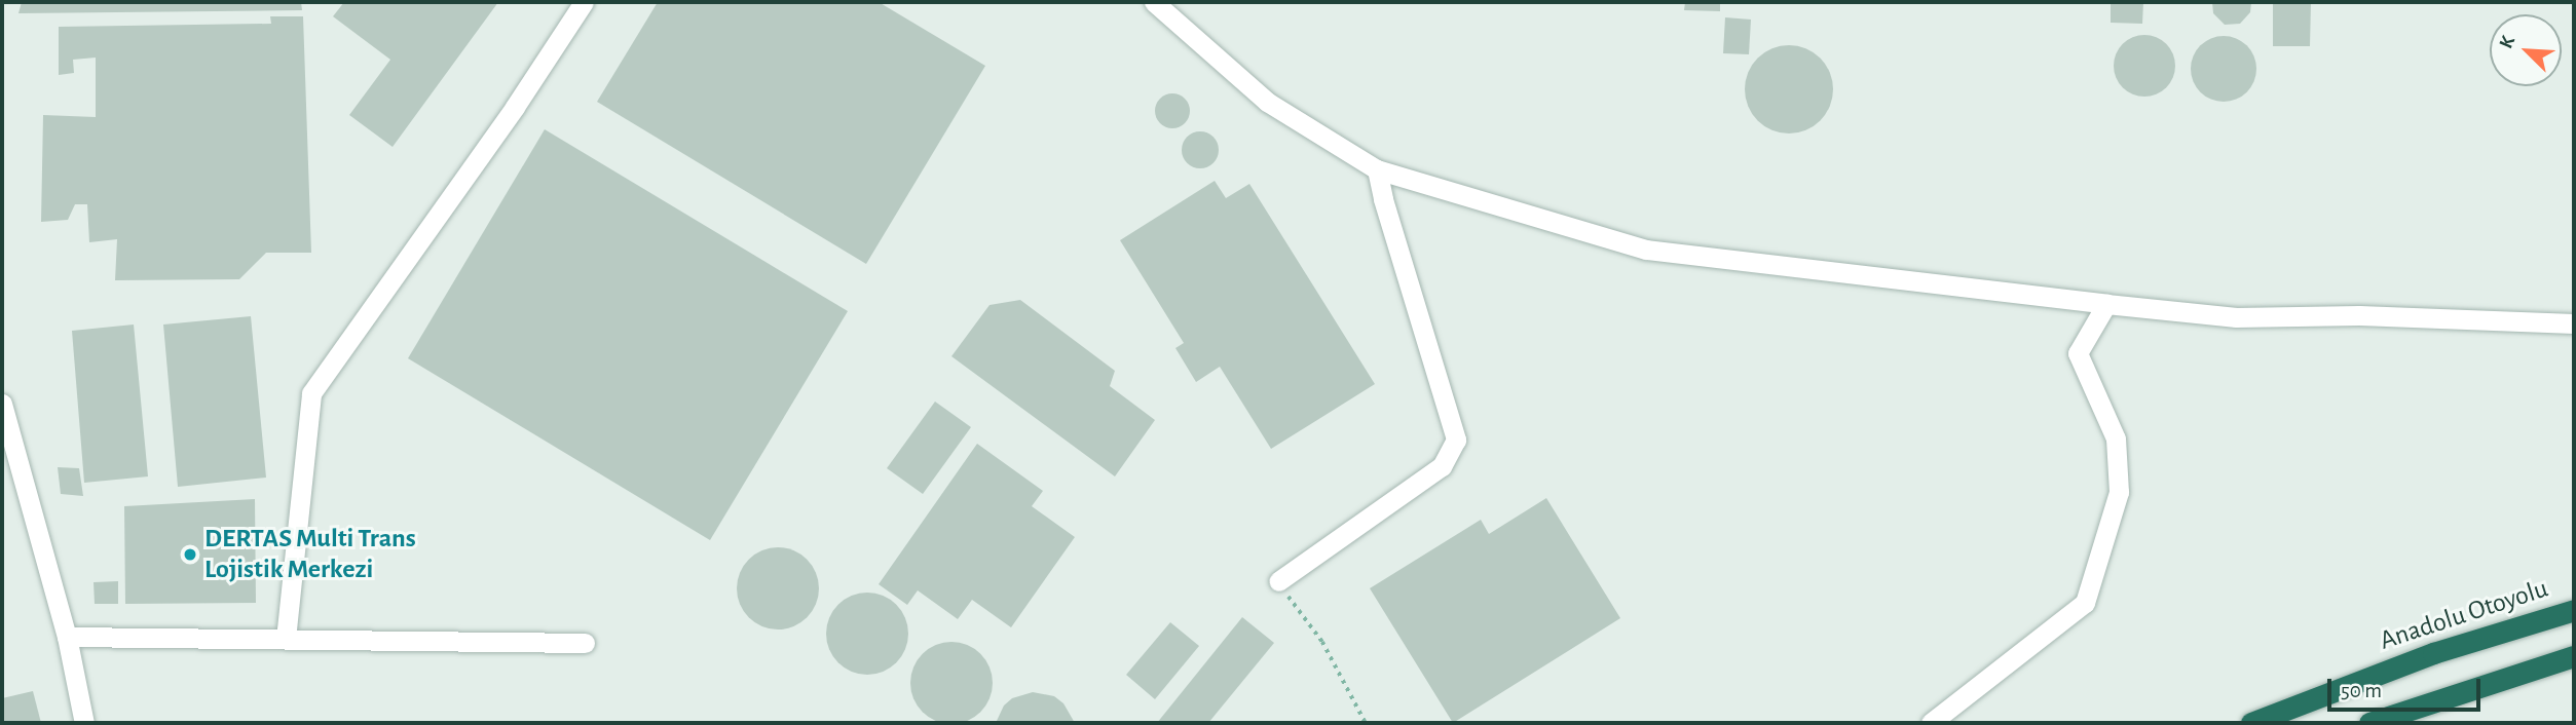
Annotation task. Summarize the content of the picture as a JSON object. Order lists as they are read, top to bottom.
{
  "streets": {
    "highway": ["Anadolu Otoyolu"]
  },
  "places": ["DERTAS Multi Trans Lojistik Merkezi"],
  "scale_bar": "50 m",
  "north": "top left"
}
